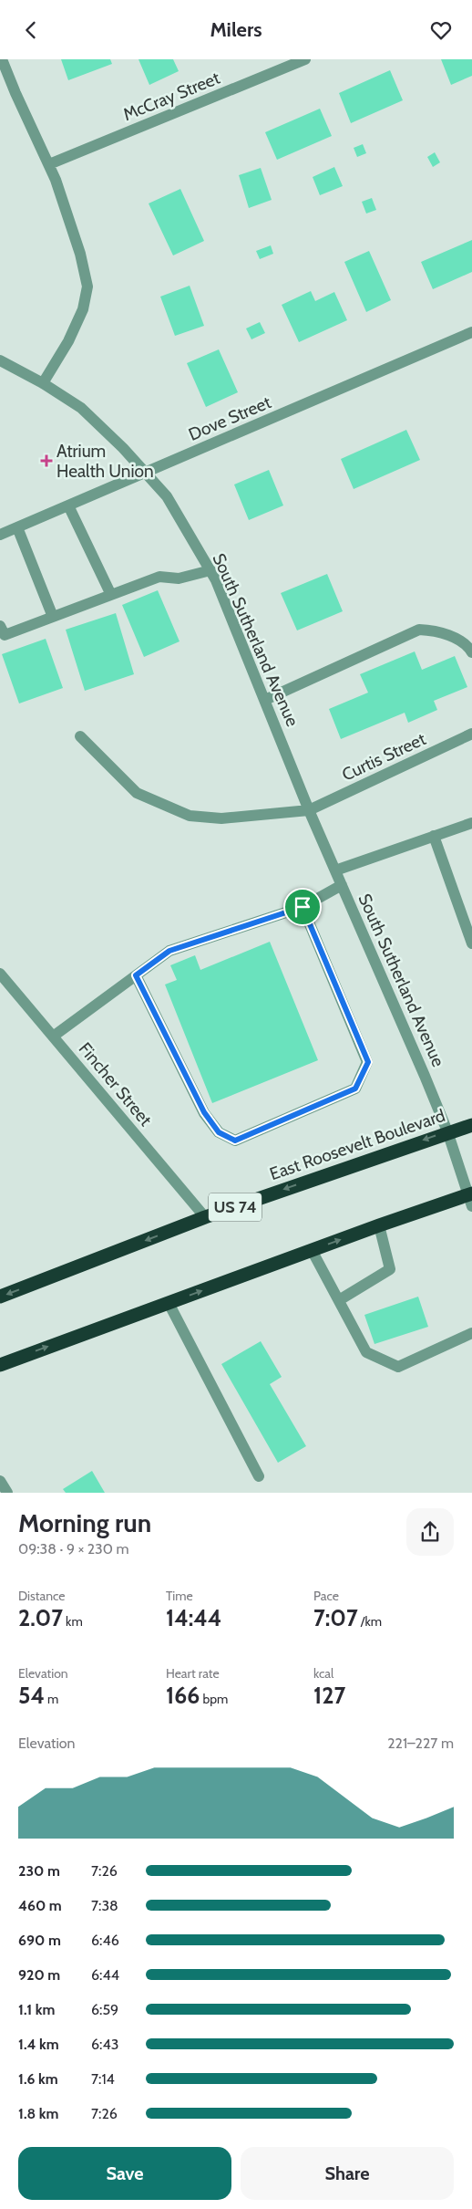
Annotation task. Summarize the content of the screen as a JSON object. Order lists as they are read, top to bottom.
{
  "streets": {
    "highway": ["East Roosevelt Boulevard", "US 74"],
    "street": [
      "McCray Street",
      "Dove Street",
      "South Sutherland Avenue",
      "Curtis Street",
      "Fincher Street"
    ]
  },
  "crossings": [
    ["Dove Street", "South Sutherland Avenue"],
    ["South Sutherland Avenue", "Curtis Street"],
    ["South Sutherland Avenue", "East Roosevelt Boulevard"],
    ["Fincher Street", "East Roosevelt Boulevard"]
  ],
  "places": {
    "health": ["Atrium Health Union"]
  },
  "page": {
    "header": "Milers",
    "heading": ["Morning run", "09:38 · 9 × 230 m"],
    "stats": [
      ["Distance", "2.07 km"],
      ["Time", "14:44"],
      ["Pace", "7:07 /km"],
      ["Elevation", "54 m"],
      ["Heart rate", "166 bpm"],
      ["kcal", "127"]
    ],
    "chart": ["Elevation", "221–227 m"],
    "list": [
      {
        "name": "230 m",
        "note": "7:26"
      },
      {
        "name": "460 m",
        "note": "7:38"
      },
      {
        "name": "690 m",
        "note": "6:46"
      },
      {
        "name": "920 m",
        "note": "6:44"
      },
      {
        "name": "1.1 km",
        "note": "6:59"
      },
      {
        "name": "1.4 km",
        "note": "6:43"
      },
      {
        "name": "1.6 km",
        "note": "7:14"
      },
      {
        "name": "1.8 km",
        "note": "7:26"
      }
    ],
    "buttons": ["Save", "Share"]
  }
}
